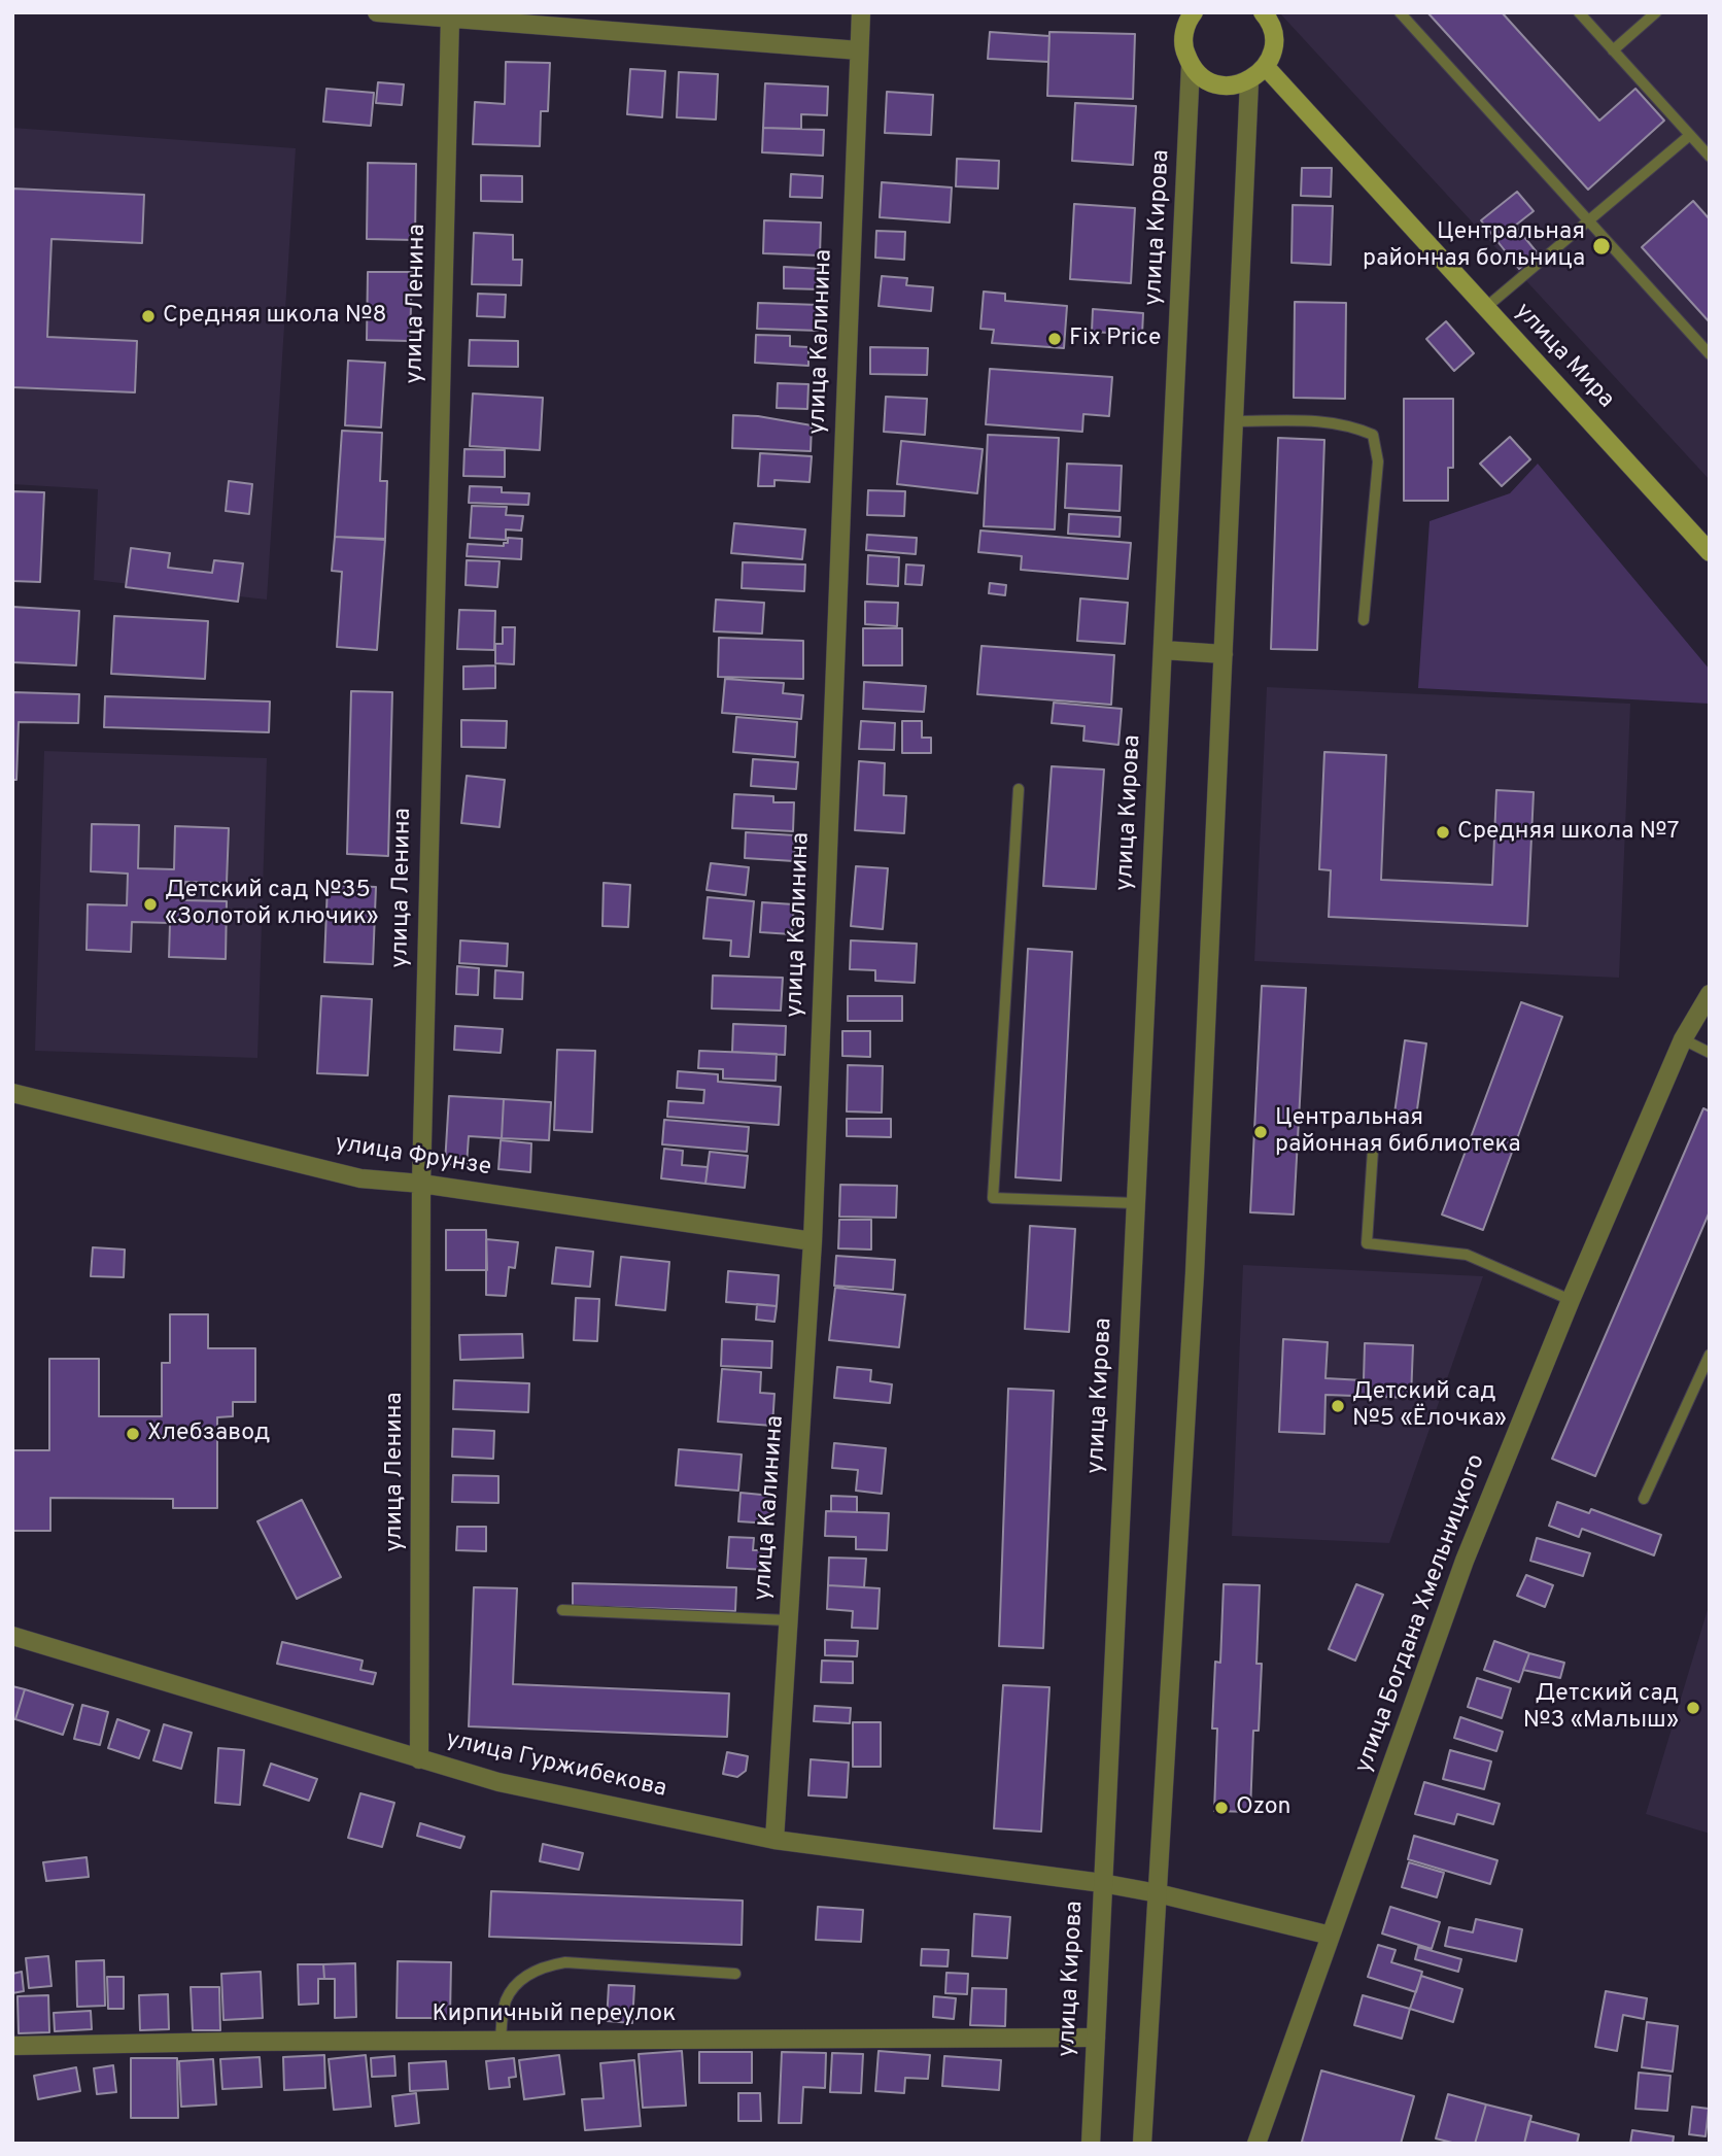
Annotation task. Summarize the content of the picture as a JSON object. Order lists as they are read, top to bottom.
{
  "streets": {
    "main road": ["улица Кирова", "улица Мира"],
    "street": [
      "улица Ленина",
      "улица Калинина",
      "улица Фрунзе",
      "улица Богдана Хмельницкого",
      "улица Гуржибекова",
      "Кирпичный переулок"
    ]
  },
  "crossings": [
    ["улица Кирова", "улица Гуржибекова"],
    ["улица Кирова", "Кирпичный переулок"],
    ["улица Ленина", "улица Фрунзе"],
    ["улица Ленина", "улица Гуржибекова"],
    ["улица Калинина", "улица Фрунзе"],
    ["улица Калинина", "улица Гуржибекова"],
    ["улица Богдана Хмельницкого", "улица Гуржибекова"]
  ],
  "places": [
    "Центральная районная больница",
    "Средняя школа №8",
    "Fix Price",
    "Средняя школа №7",
    "Детский сад №35 «Золотой ключик»",
    "Центральная районная библиотека",
    "Детский сад №5 «Ёлочка»",
    "Хлебзавод",
    "Детский сад №3 «Малыш»",
    "Ozon"
  ]
}
